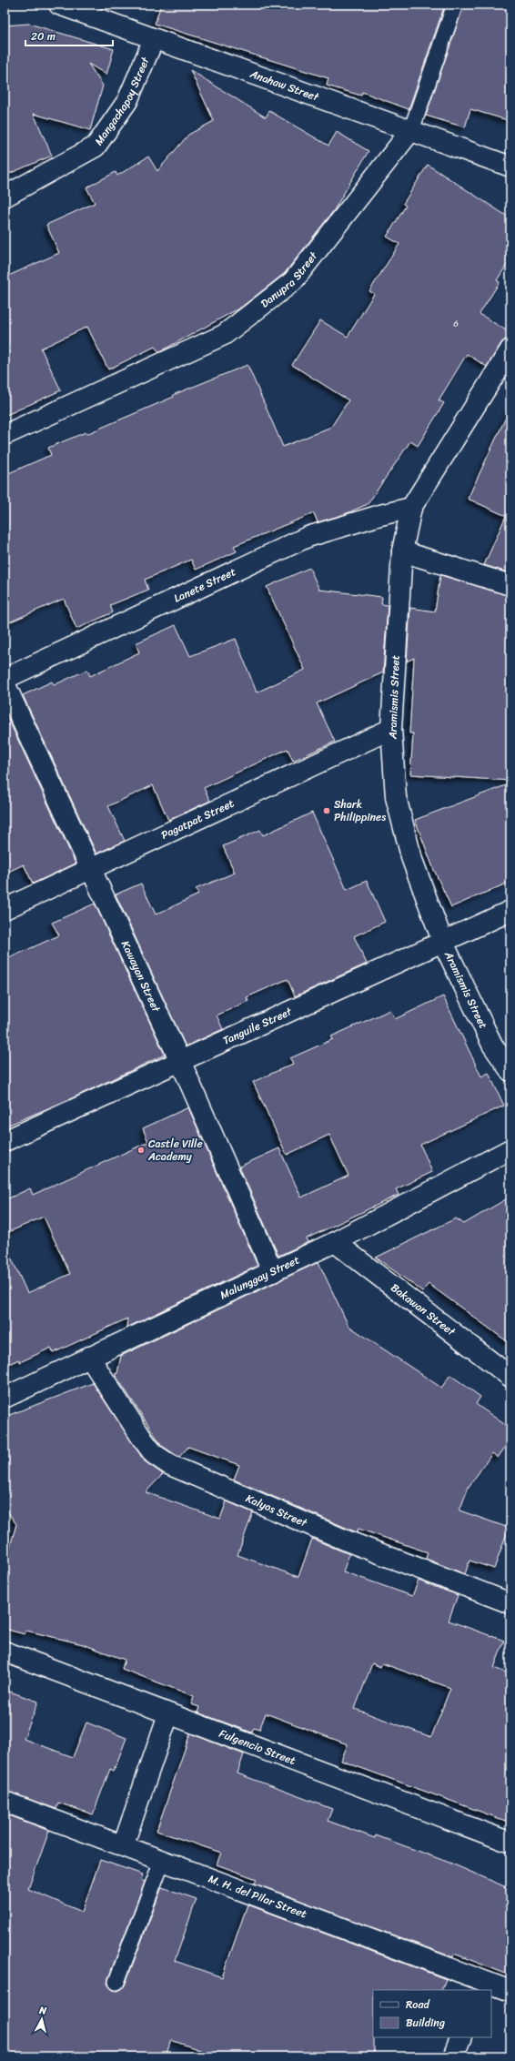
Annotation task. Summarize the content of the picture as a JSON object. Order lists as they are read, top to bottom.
{
  "streets": {
    "street": [
      "Anahaw Street",
      "Mangachapoy Street",
      "Danupra Street",
      "Lanete Street",
      "Aramismis Street",
      "Pagatpat Street",
      "Kawayan Street",
      "Tanguile Street",
      "Malunggay Street",
      "Bakawan Street",
      "Kalyos Street",
      "Fulgencio Street",
      "M. H. del Pilar Street"
    ]
  },
  "crossings": [
    ["Anahaw Street", "Mangachapoy Street"],
    ["Anahaw Street", "Danupra Street"],
    ["Lanete Street", "Aramismis Street"],
    ["Aramismis Street", "Pagatpat Street"],
    ["Aramismis Street", "Tanguile Street"],
    ["Pagatpat Street", "Kawayan Street"],
    ["Kawayan Street", "Tanguile Street"],
    ["Kawayan Street", "Malunggay Street"],
    ["Malunggay Street", "Bakawan Street"],
    ["Malunggay Street", "Kalyos Street"]
  ],
  "places": ["Shark Philippines", "Castle Ville Academy"],
  "house_numbers": ["6"],
  "legend": ["Road", "Building"],
  "scale_bar": "20 m",
  "north": "top"
}
